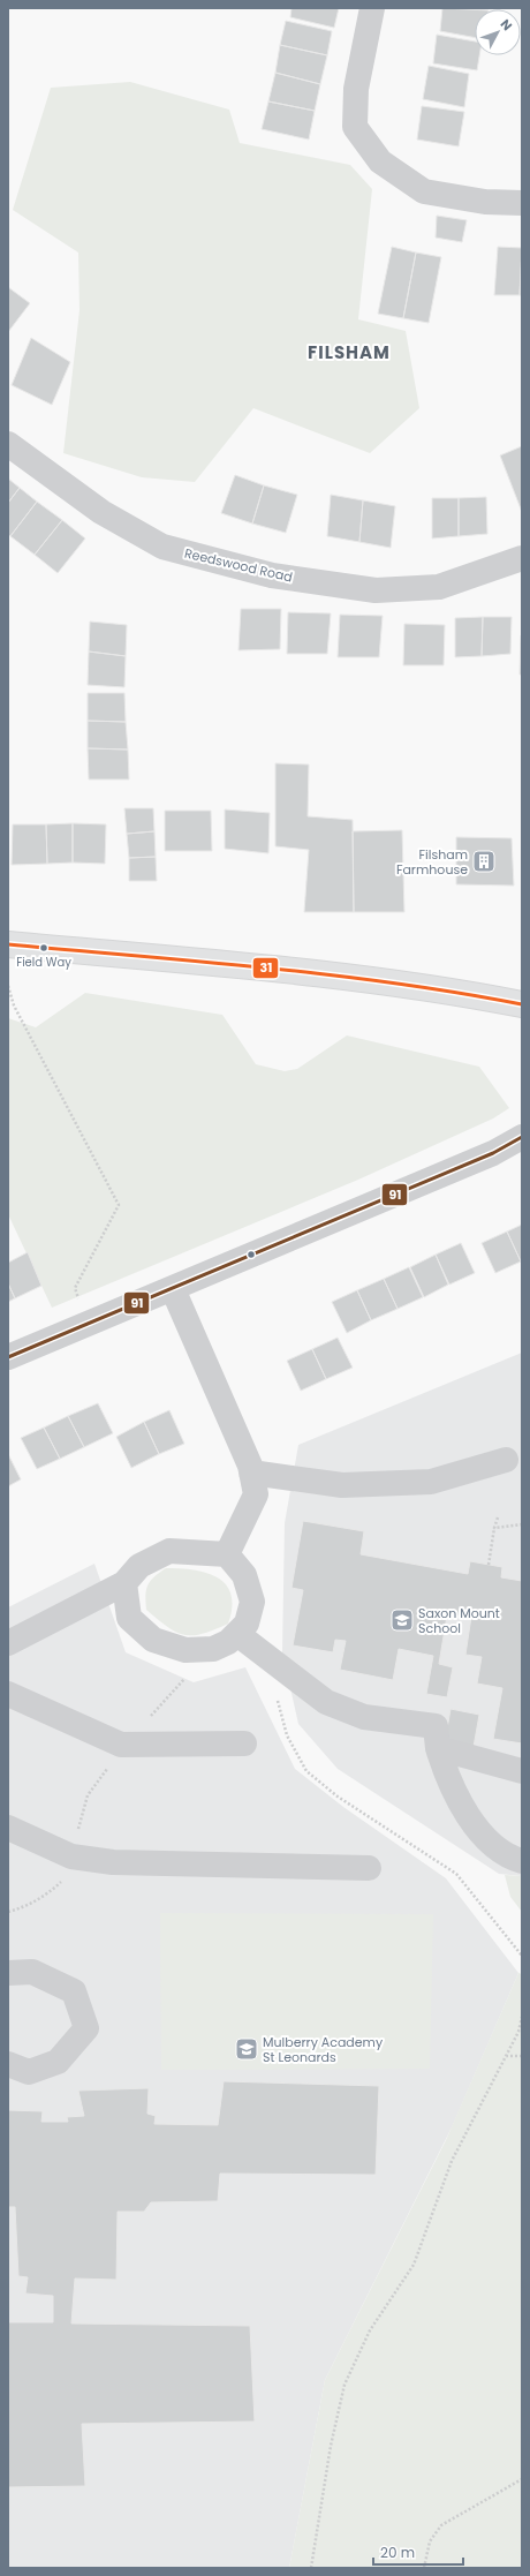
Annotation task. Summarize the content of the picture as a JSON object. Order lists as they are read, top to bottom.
{
  "streets": {
    "street": ["Reedswood Road"]
  },
  "districts": ["FILSHAM"],
  "places": {
    "building": ["Filsham Farmhouse"],
    "other": ["Field Way"],
    "school or university": ["Saxon Mount School", "Mulberry Academy St Leonards"]
  },
  "lines": ["transit line 31", "transit line 91"],
  "scale_bar": "20 m",
  "north": "top right"
}
